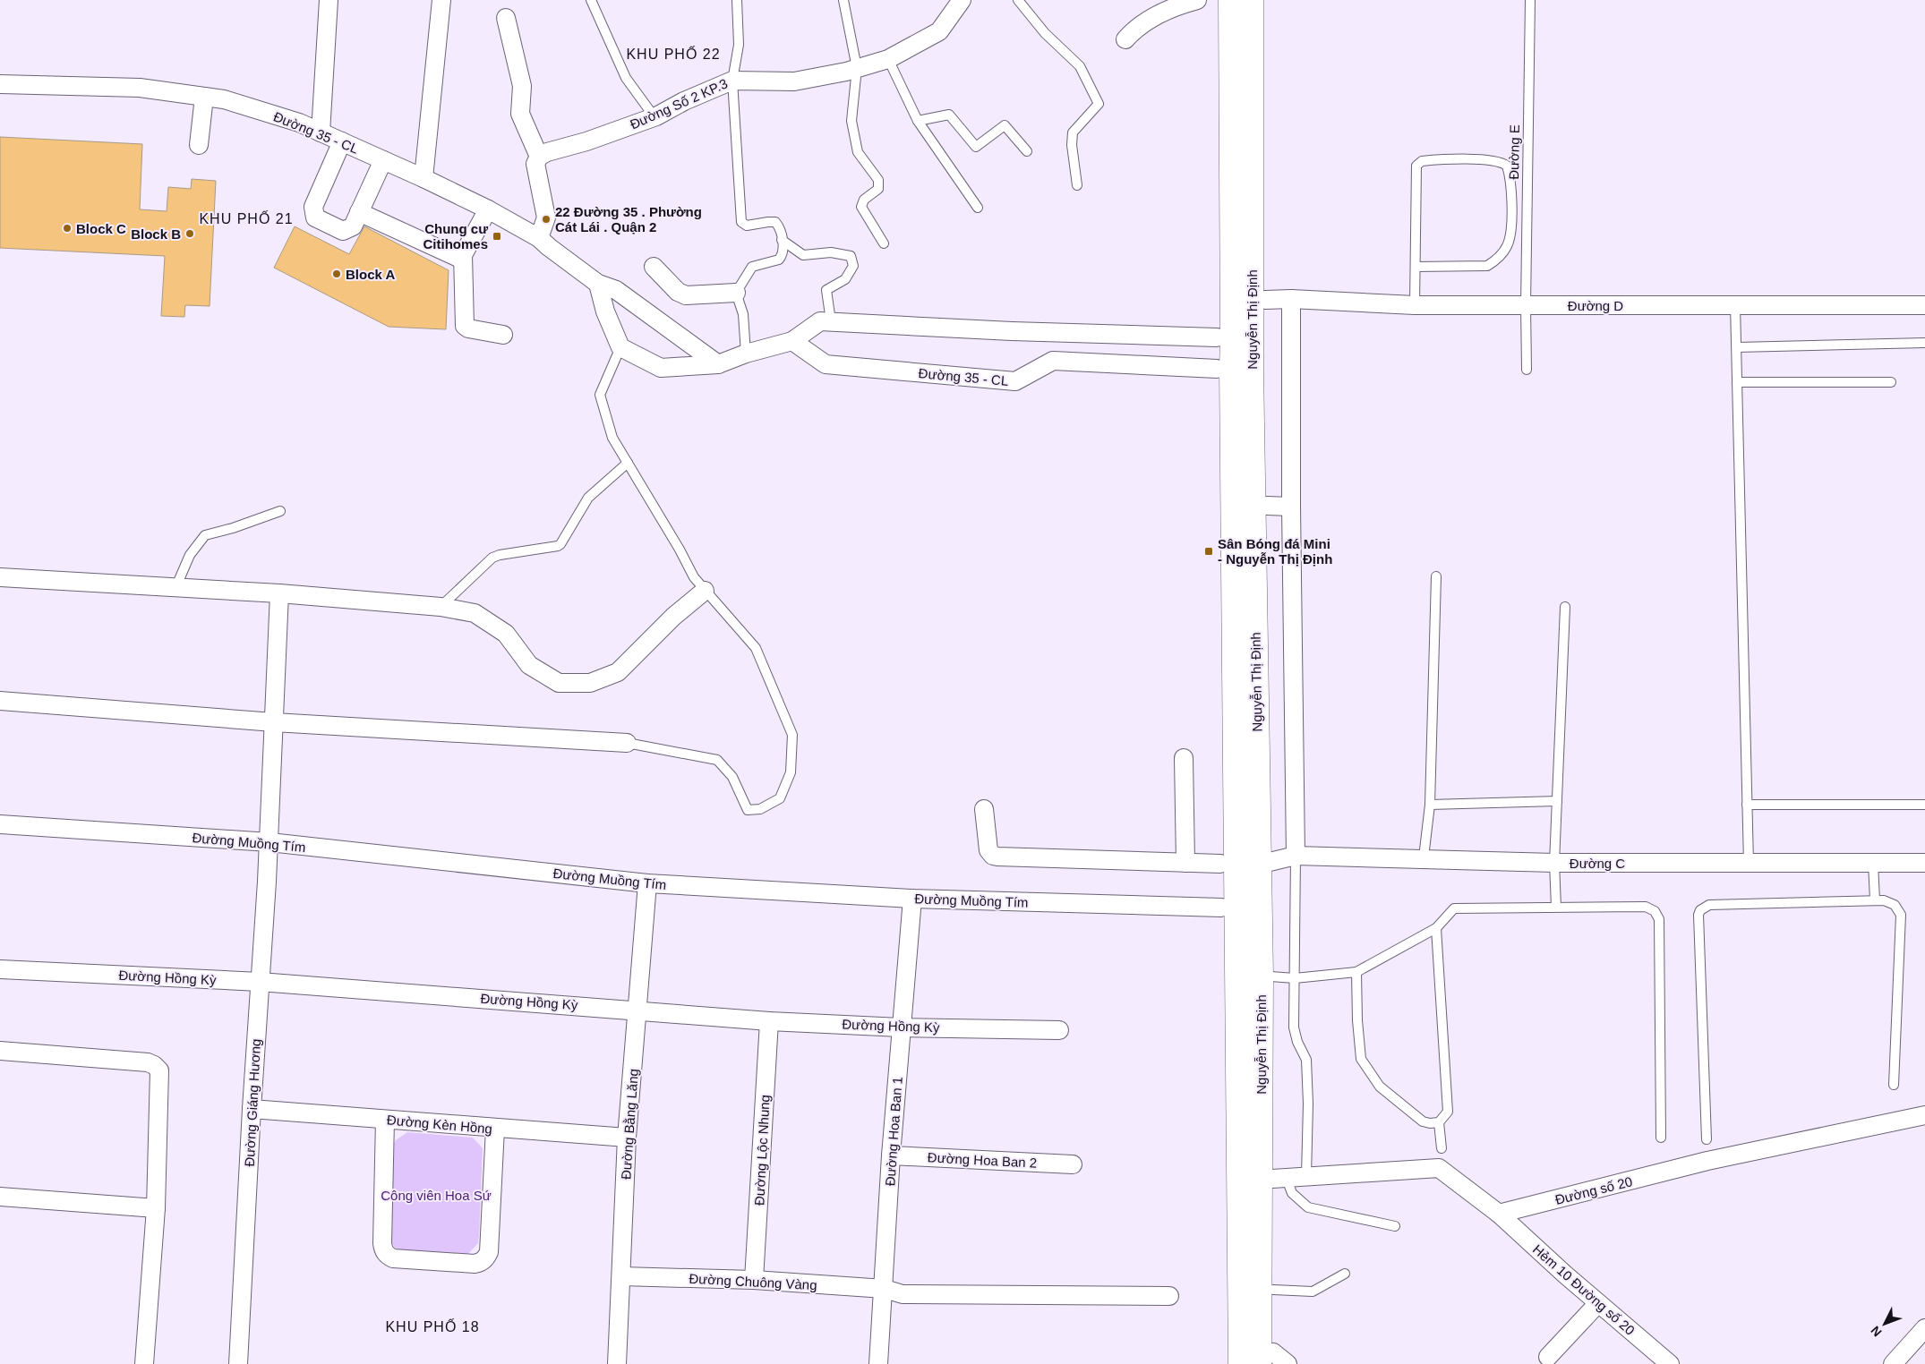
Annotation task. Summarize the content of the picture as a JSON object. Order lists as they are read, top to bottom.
{
  "streets": {
    "main road": ["Nguyễn Thị Định"],
    "street": [
      "Đường Số 2 KP.3",
      "Đường 35 - CL",
      "Đường D",
      "Đường Muồng Tím",
      "Đường C",
      "Đường Hồng Kỳ",
      "Đường Giáng Hương",
      "Đường Kèn Hồng",
      "Đường Bằng Lăng",
      "Đường Hoa Ban 1",
      "Đường Lộc Nhung",
      "Đường Hoa Ban 2",
      "Đường số 20",
      "Đường Chuông Vàng",
      "Hẻm 10 Đường số 20"
    ],
    "lane": ["Đường E"]
  },
  "crossings": [
    ["Đường 35 - CL", "Nguyễn Thị Định"],
    ["Đường E", "Đường D"],
    ["Đường D", "Nguyễn Thị Định"],
    ["Nguyễn Thị Định", "Đường Muồng Tím"],
    ["Nguyễn Thị Định", "Đường C"],
    ["Đường Muồng Tím", "Đường Giáng Hương"],
    ["Đường Muồng Tím", "Đường Bằng Lăng"],
    ["Đường Muồng Tím", "Đường Hoa Ban 1"],
    ["Đường Hồng Kỳ", "Đường Giáng Hương"],
    ["Đường Hồng Kỳ", "Đường Bằng Lăng"],
    ["Đường Hồng Kỳ", "Đường Hoa Ban 1"],
    ["Đường Hồng Kỳ", "Đường Lộc Nhung"],
    ["Đường Giáng Hương", "Đường Kèn Hồng"],
    ["Đường Kèn Hồng", "Đường Bằng Lăng"],
    ["Đường Bằng Lăng", "Đường Chuông Vàng"],
    ["Đường Hoa Ban 1", "Đường Hoa Ban 2"],
    ["Đường Hoa Ban 1", "Đường Chuông Vàng"],
    ["Đường Lộc Nhung", "Đường Chuông Vàng"],
    ["Đường số 20", "Hẻm 10 Đường số 20"]
  ],
  "districts": ["KHU PHỐ 22", "KHU PHỐ 21", "KHU PHỐ 18"],
  "parks": ["Công viên Hoa Sứ"],
  "places": {
    "other": [
      "22 Đường 35 . Phường Cát Lái . Quận 2",
      "Block C",
      "Block B",
      "Block A"
    ],
    "transit": ["Chung cư Citihomes", "Sân Bóng đá Mini - Nguyễn Thị Định"]
  },
  "north": "bottom left"
}
